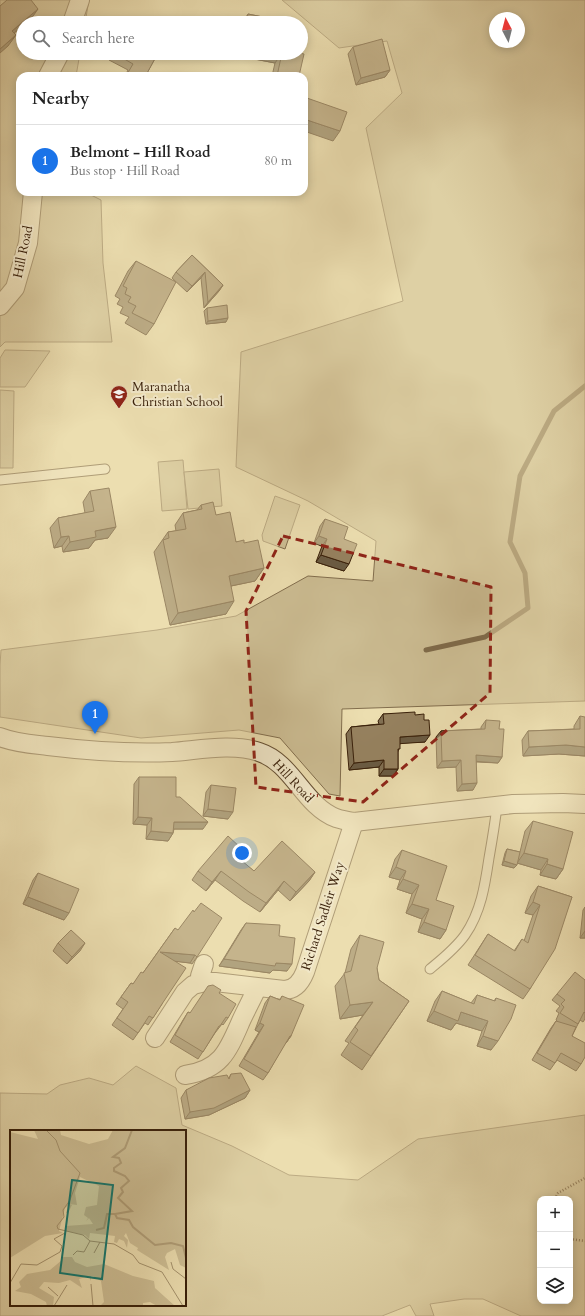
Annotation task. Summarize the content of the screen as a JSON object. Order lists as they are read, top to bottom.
{
  "streets": {
    "street": ["Hill Road", "Richard Sadleir Way"]
  },
  "crossings": [
    ["Hill Road", "Richard Sadleir Way"]
  ],
  "places": {
    "school or university": ["Maranatha Christian School"]
  },
  "north": "top",
  "page": {
    "search": "Search here",
    "heading": "Nearby",
    "list": [
      {
        "mark": "1",
        "name": "Belmont - Hill Road",
        "note": "Bus stop · Hill Road",
        "value": "80 m"
      }
    ],
    "pins": "1",
    "map_buttons": ["+", "−"]
  }
}
